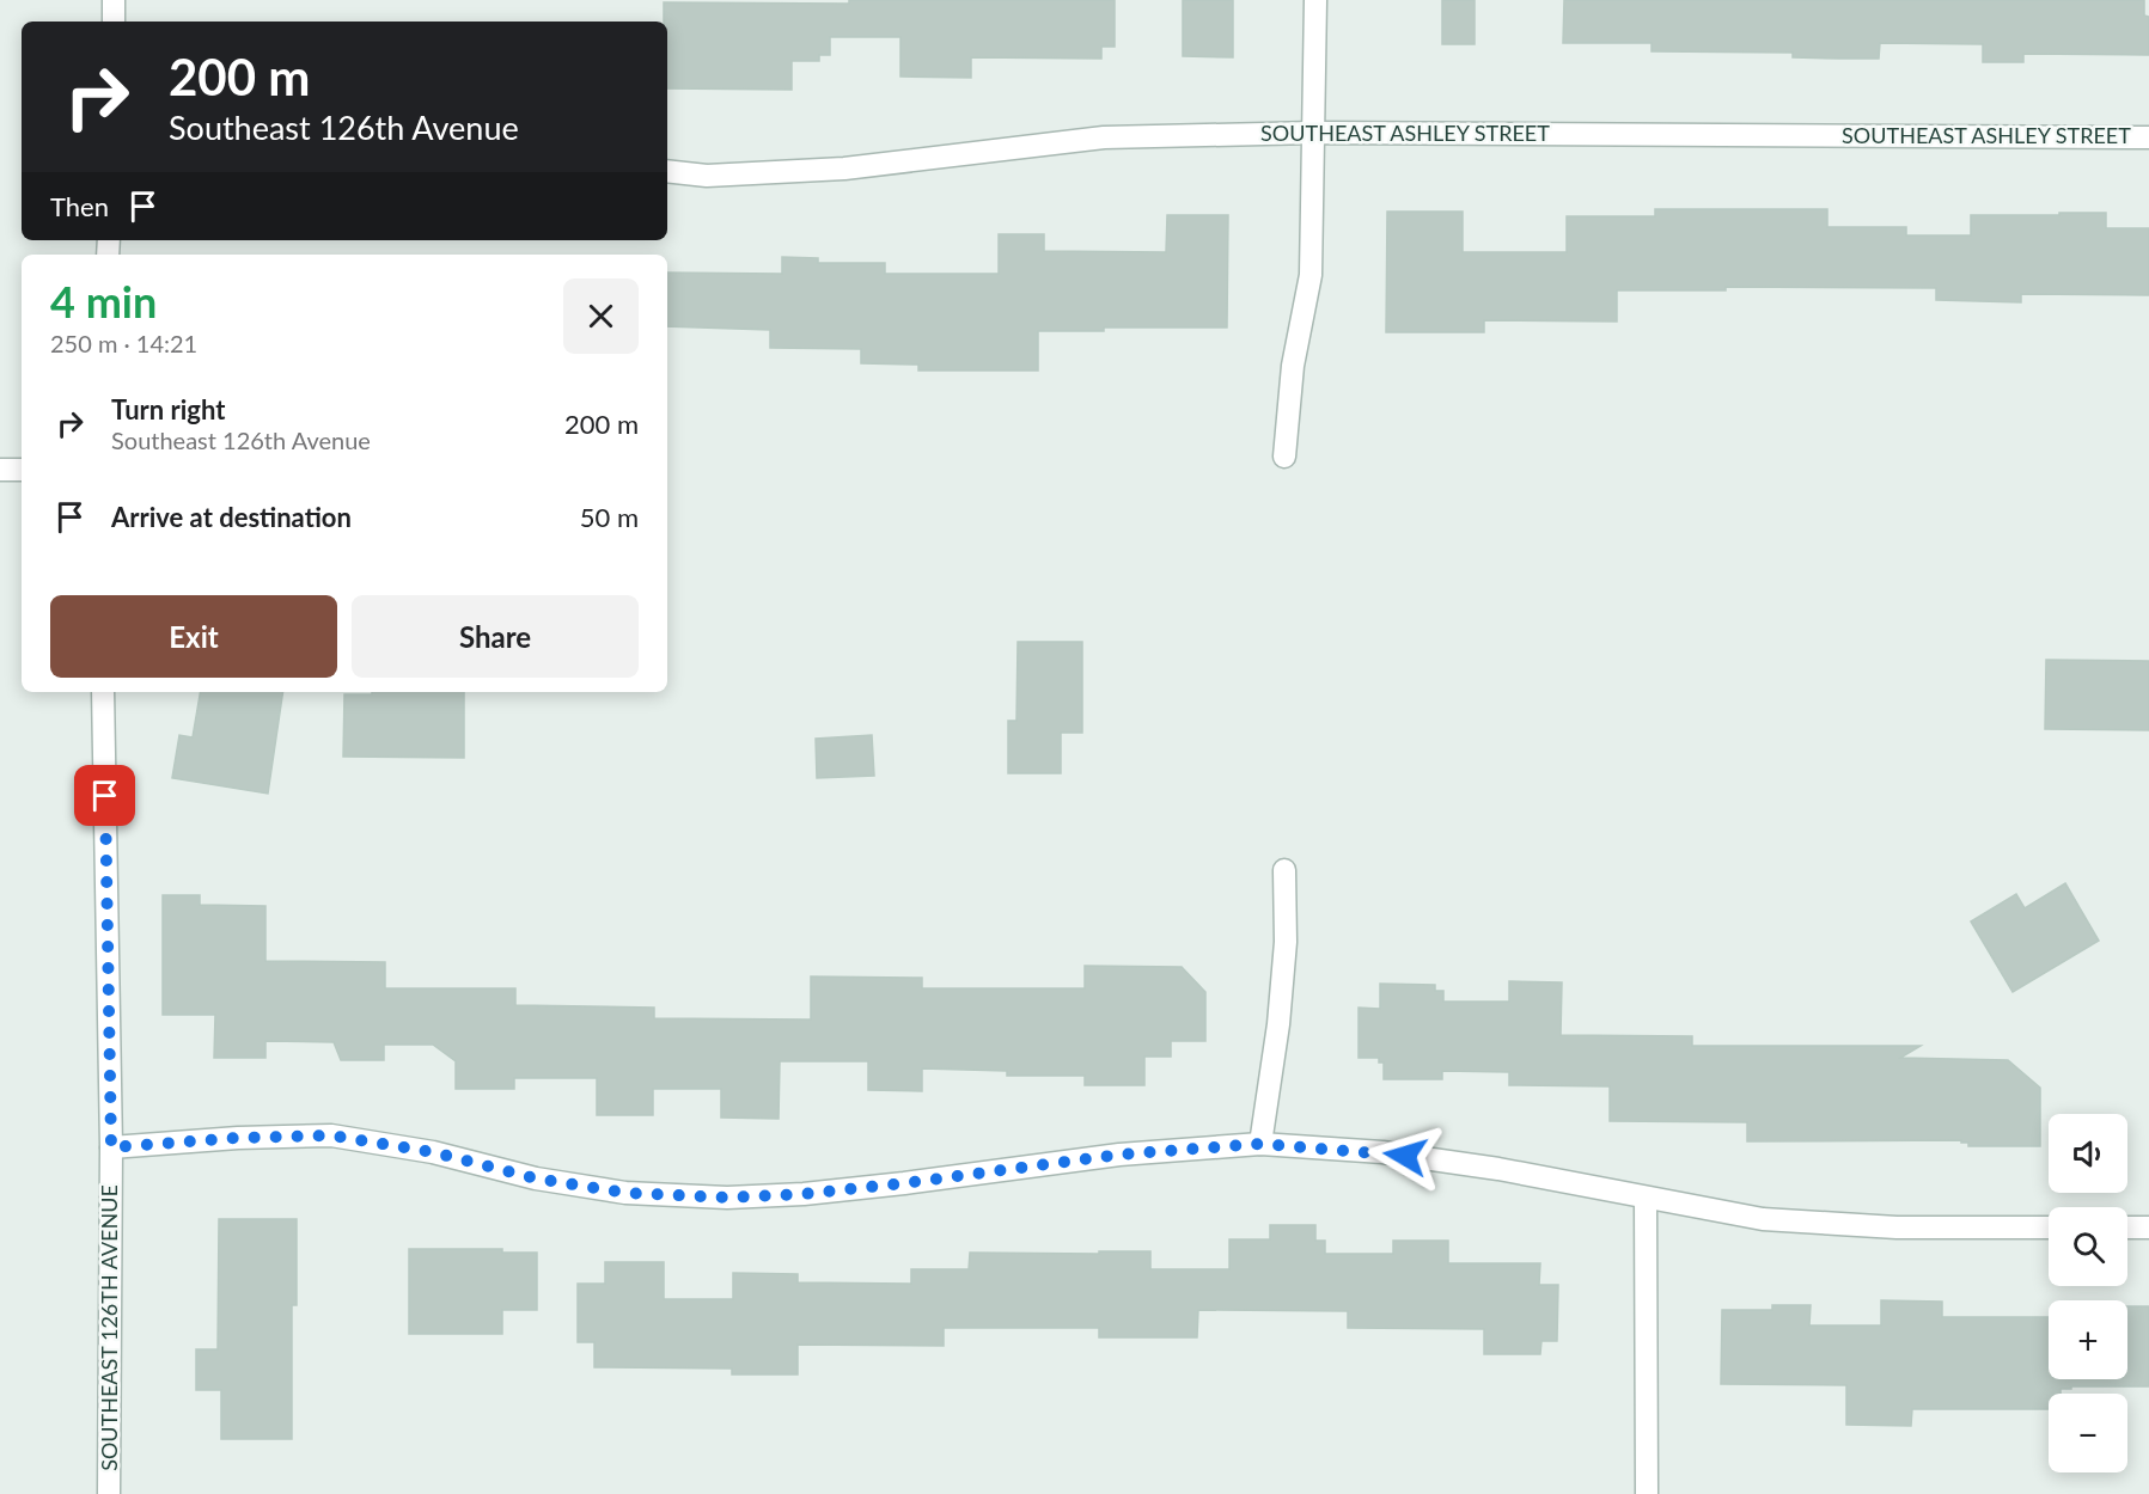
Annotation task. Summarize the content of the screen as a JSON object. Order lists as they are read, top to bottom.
{
  "streets": {
    "street": ["SOUTHEAST ASHLEY STREET", "SOUTHEAST 126TH AVENUE"]
  },
  "page": {
    "turn": ["200 m", "Southeast 126th Avenue"],
    "then": "Then",
    "heading": ["4 min", "250 m · 14:21"],
    "list": [
      {
        "name": "Turn right",
        "note": "Southeast 126th Avenue",
        "value": "200 m"
      },
      {
        "name": "Arrive at destination",
        "value": "50 m"
      }
    ],
    "buttons": ["Exit", "Share"],
    "map_buttons": ["+", "−"]
  }
}
